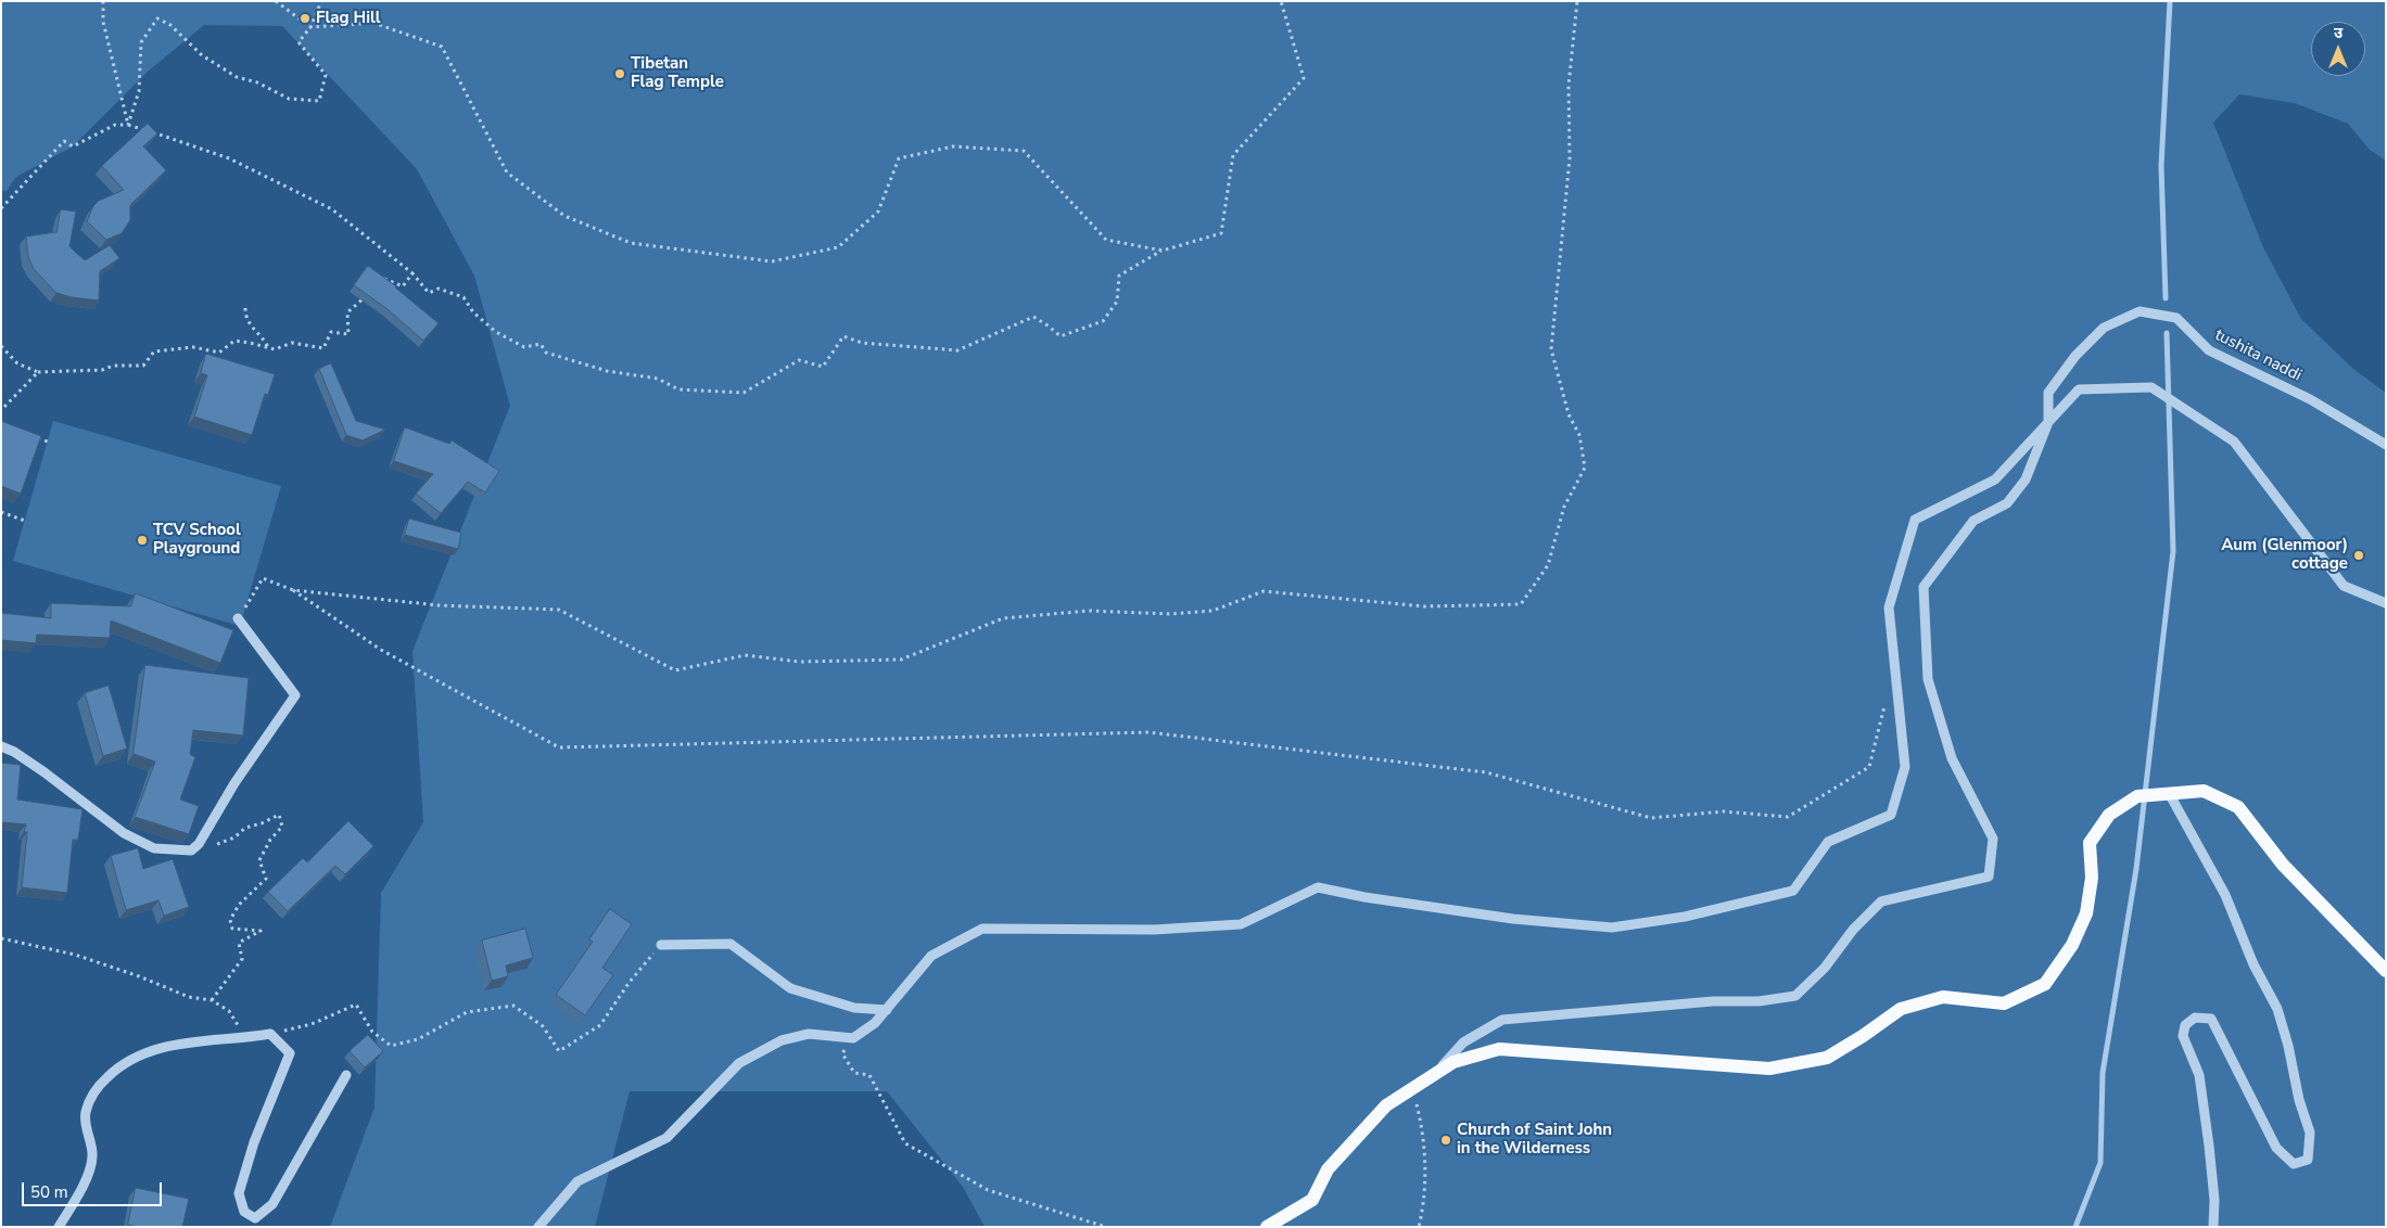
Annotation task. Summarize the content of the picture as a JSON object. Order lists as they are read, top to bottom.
{
  "streets": {
    "street": ["tushita naddi"]
  },
  "places": [
    "Flag Hill",
    "Tibetan Flag Temple",
    "TCV School Playground",
    "Aum (Glenmoor) cottage",
    "Church of Saint John in the Wilderness"
  ],
  "scale_bar": "50 m",
  "north": "top"
}
